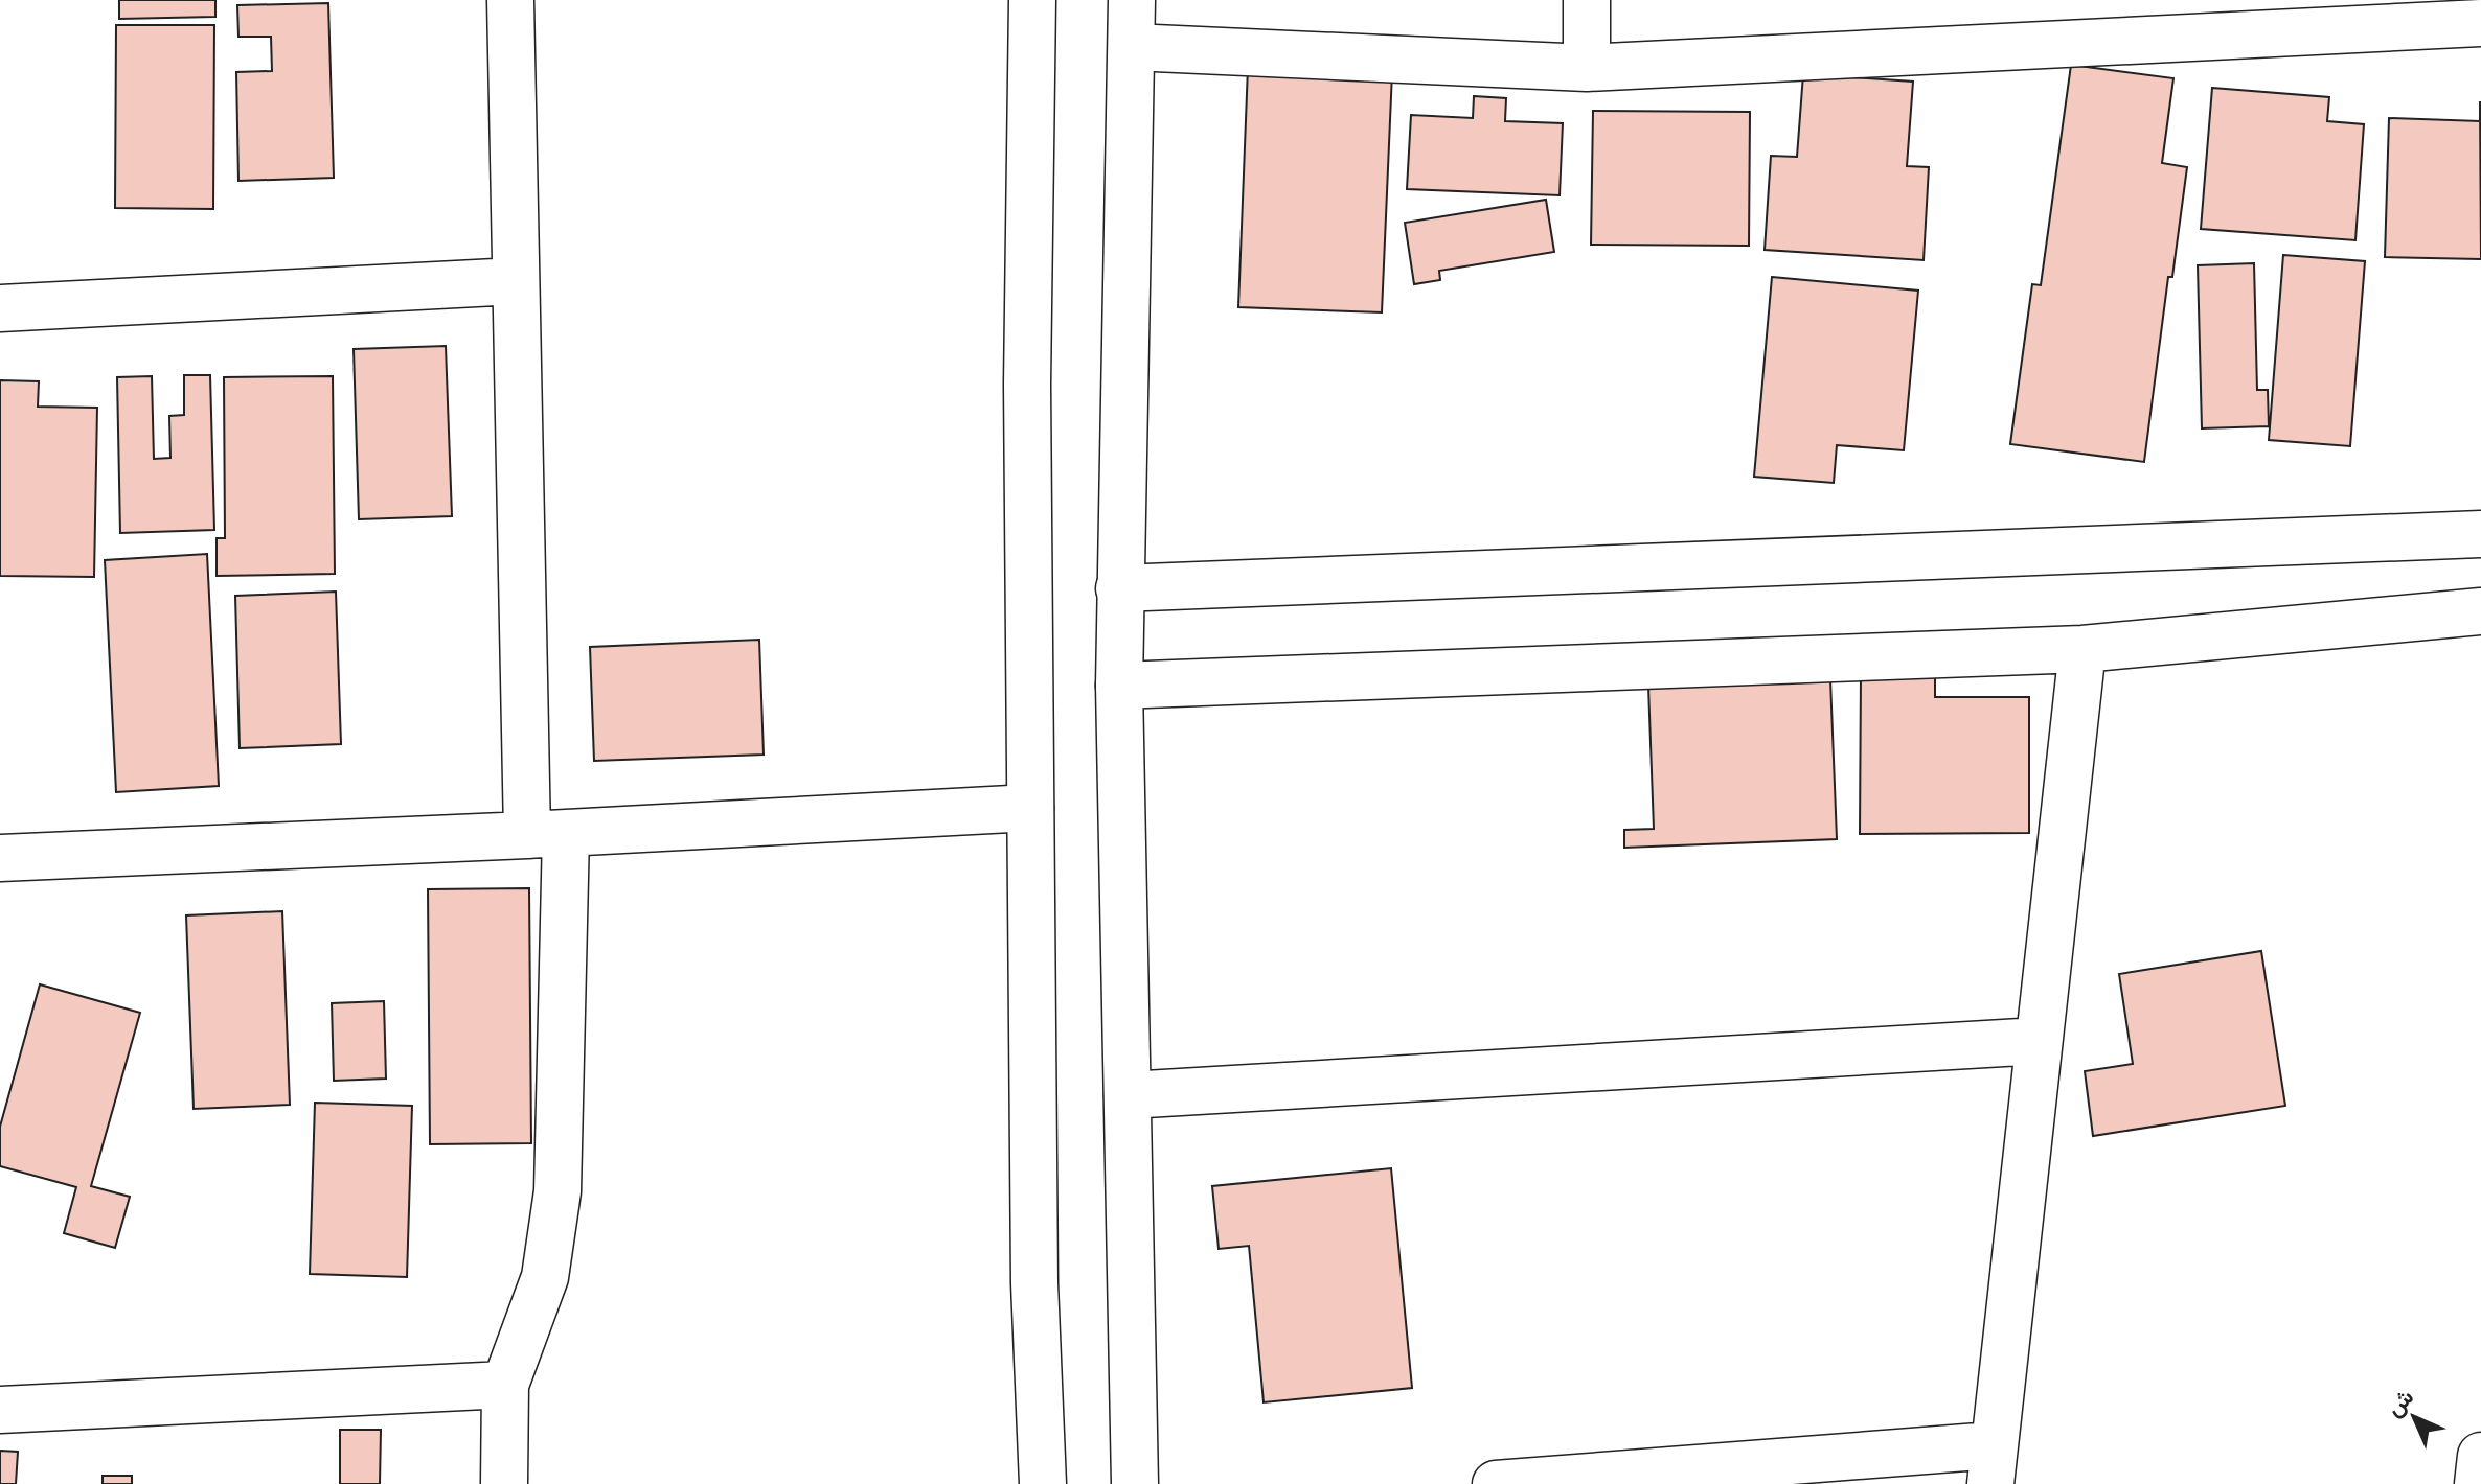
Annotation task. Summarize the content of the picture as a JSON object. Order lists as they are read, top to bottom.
{
  "north": "top left"
}
